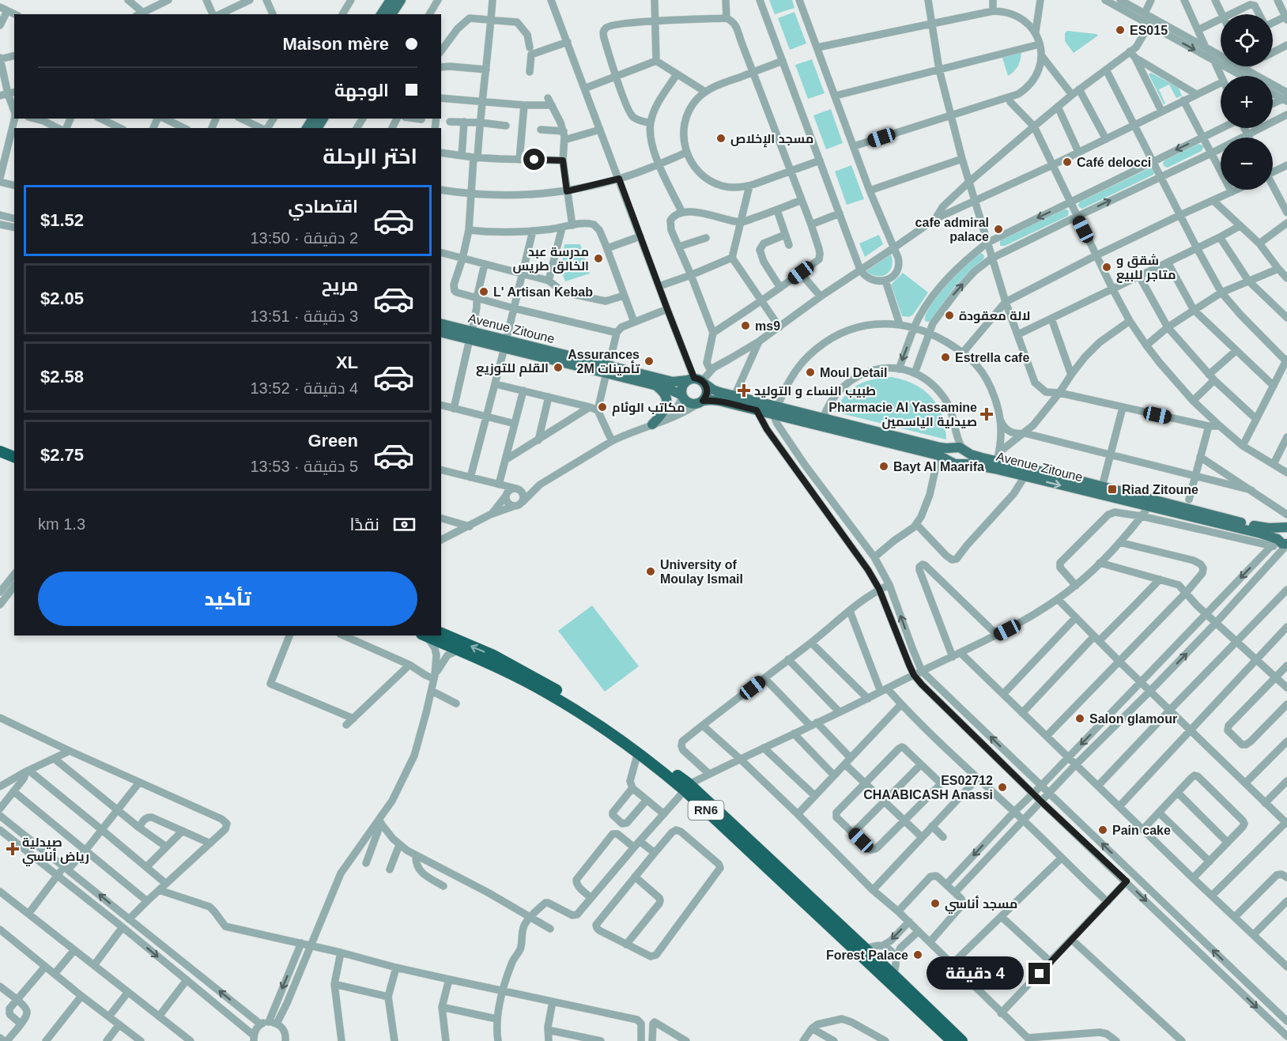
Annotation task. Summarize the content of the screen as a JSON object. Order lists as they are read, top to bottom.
{
  "streets": {
    "highway": ["RN6"],
    "main road": ["Avenue Zitoune"]
  },
  "places": {
    "other": [
      "ES015",
      "مسجد الإخلاص",
      "Café delocci",
      "cafe admiral palace",
      "مدرسة عبد الخالق طريس",
      "شقق و متاجر للبيع",
      "L' Artisan Kebab",
      "لالة معقودة",
      "ms9",
      "Estrella cafe",
      "Assurances 2M تأمينات",
      "القلم للتوزيع",
      "Moul Detail",
      "مكاتب الوئام",
      "Bayt Al Maarifa",
      "University of Moulay Ismail",
      "Salon glamour",
      "ES02712 CHAABICASH Anassi",
      "Pain cake",
      "مسجد أناسي",
      "Forest Palace"
    ],
    "health": ["طبيب النساء و التوليد", "Pharmacie Al Yassamine صيدلية الياسمين", "صيدلية رياض أناسي"],
    "transit": ["Riad Zitoune"]
  },
  "page": {
    "map_buttons": ["+", "−"],
    "banner": ["Maison mère", "الوجهة"],
    "heading": "اختر الرحلة",
    "list": [
      {
        "name": "اقتصادي",
        "note": "2 دقيقة · 13:50",
        "value": "$1.52"
      },
      {
        "name": "مريح",
        "note": "3 دقيقة · 13:51",
        "value": "$2.05"
      },
      {
        "name": "XL",
        "note": "4 دقيقة · 13:52",
        "value": "$2.58"
      },
      {
        "name": "Green",
        "note": "5 دقيقة · 13:53",
        "value": "$2.75"
      }
    ],
    "pay": ["نقدًا", "1.3 km"],
    "buttons": "تأكيد",
    "bubble": "4 دقيقة"
  }
}
